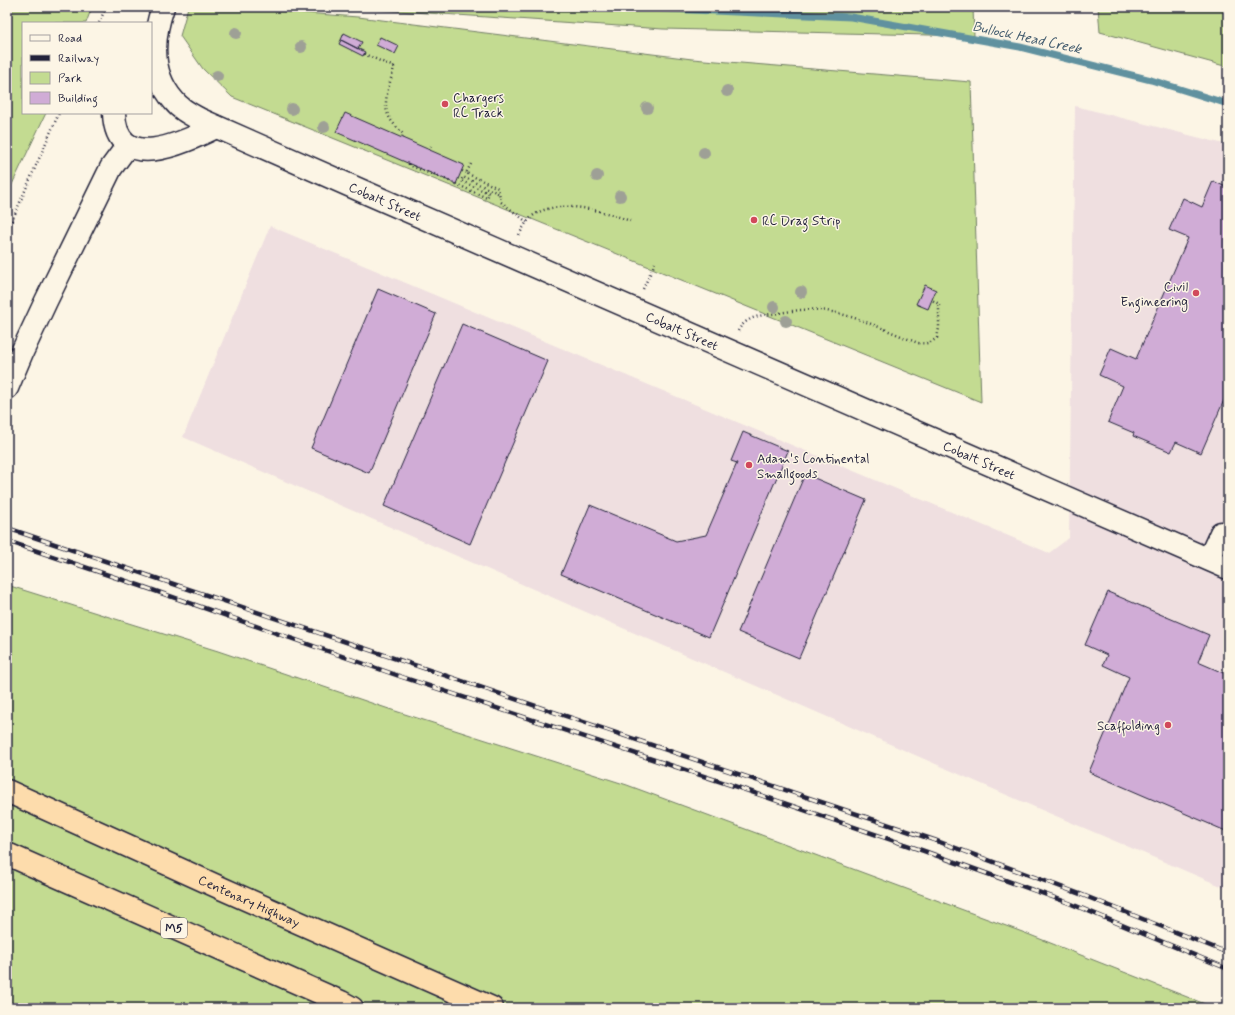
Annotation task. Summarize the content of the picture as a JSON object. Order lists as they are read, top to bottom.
{
  "streets": {
    "highway": ["Centenary Highway", "M5"],
    "street": ["Cobalt Street"]
  },
  "water": ["Bullock Head Creek"],
  "places": [
    "Chargers RC Track",
    "RC Drag Strip",
    "Civil Engineering",
    "Adam's Continental Smallgoods",
    "Scaffolding"
  ],
  "legend": [
    "Road",
    "Railway",
    "Park",
    "Building"
  ]
}
